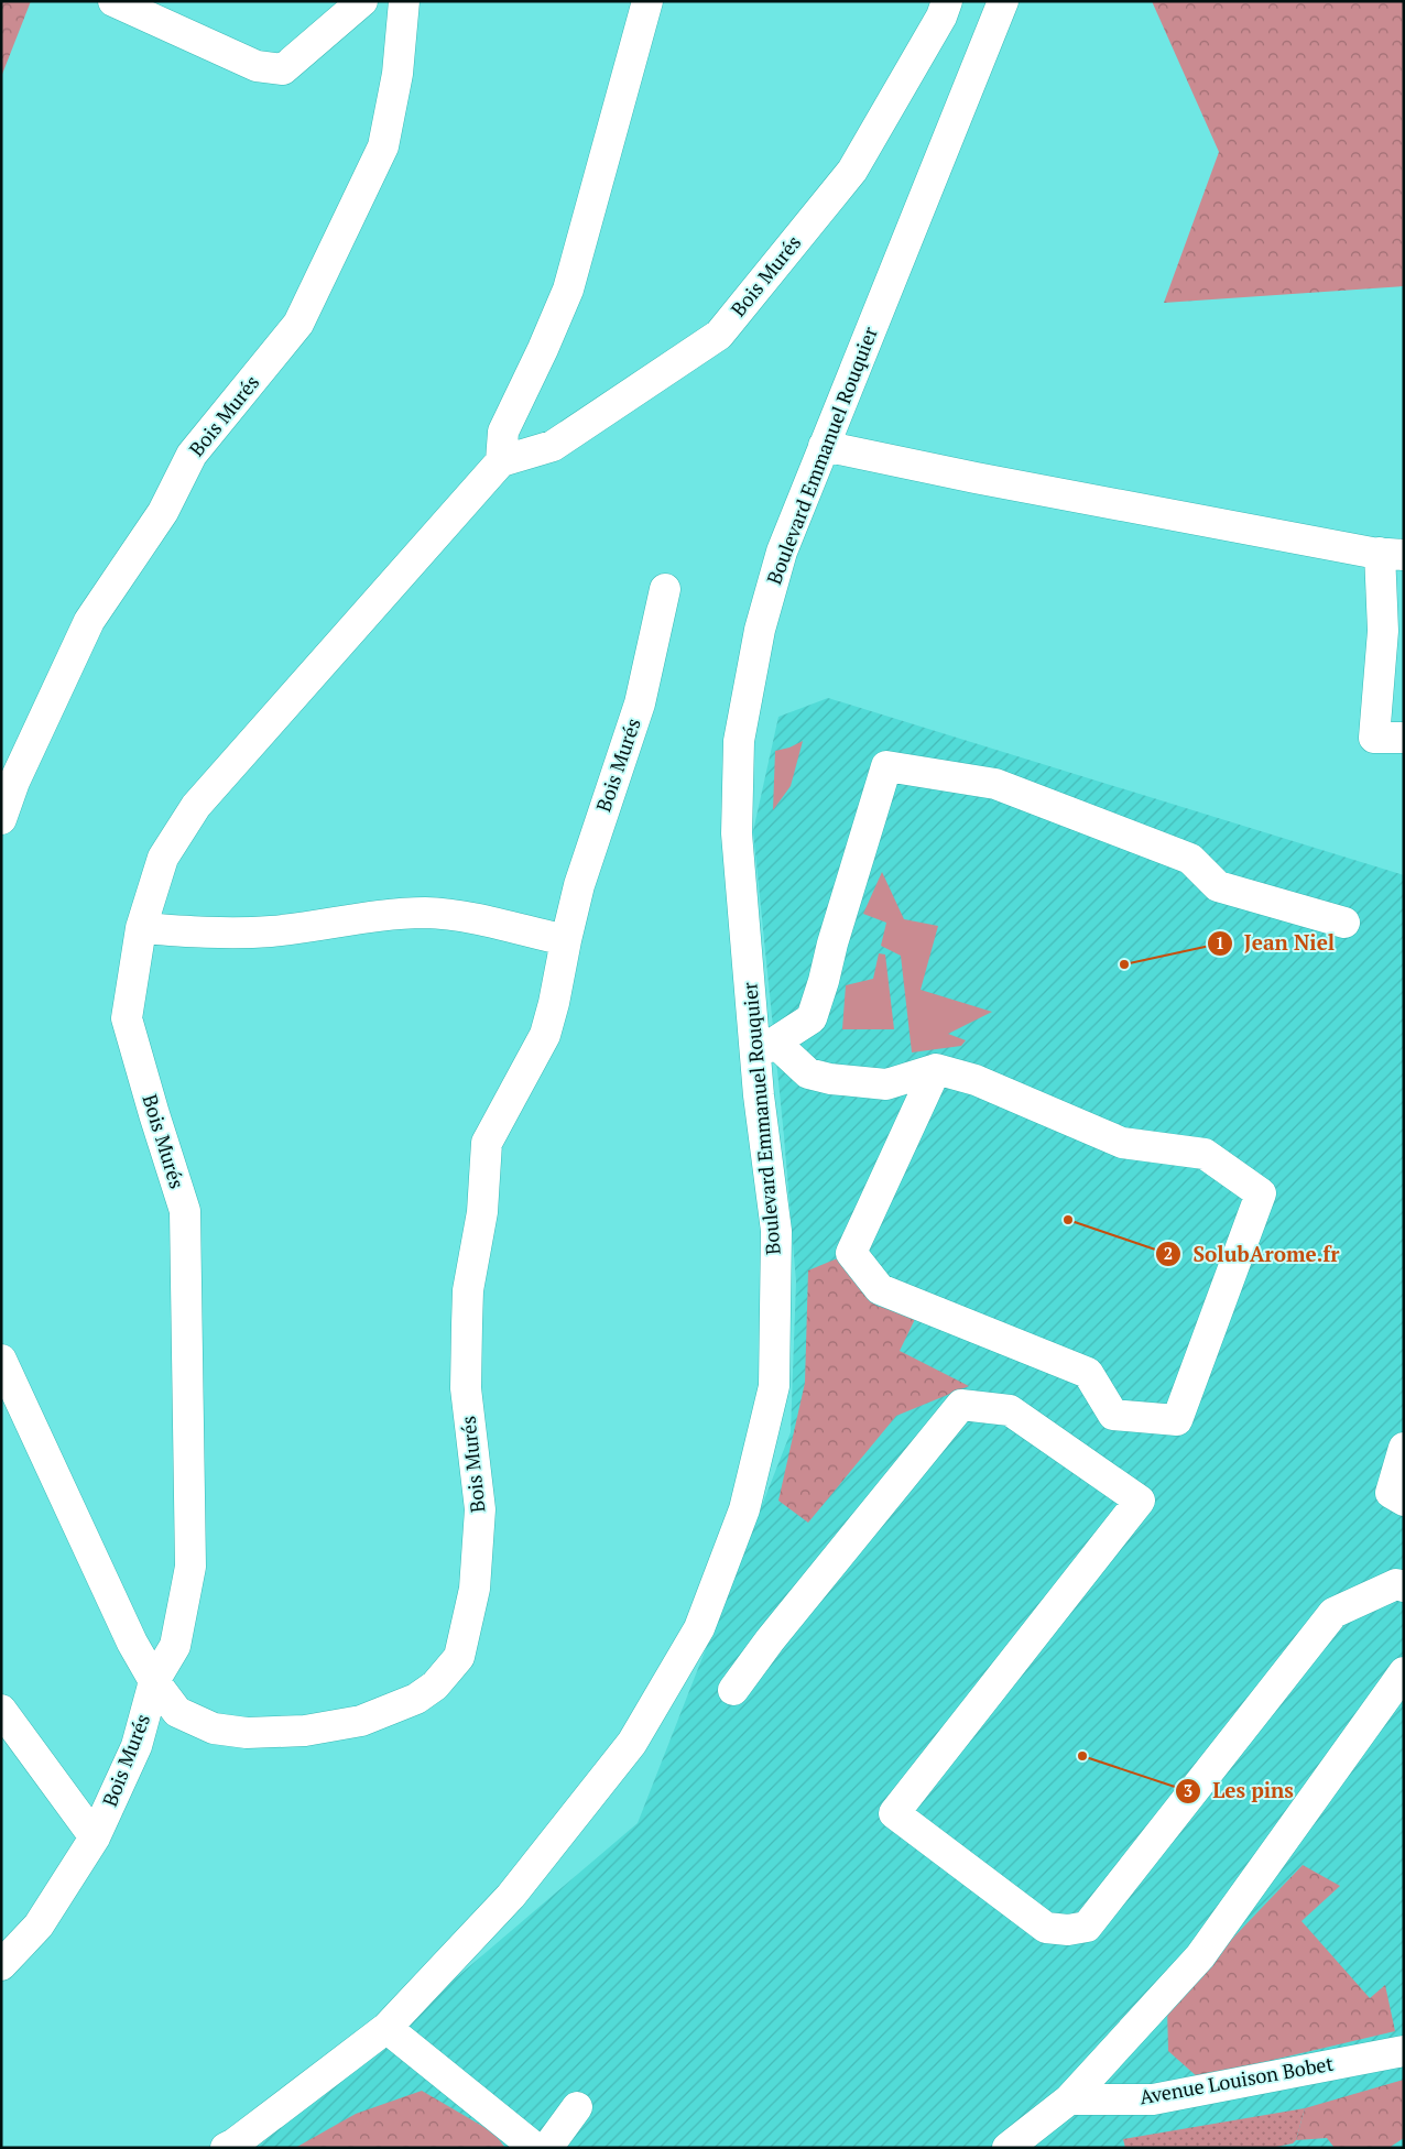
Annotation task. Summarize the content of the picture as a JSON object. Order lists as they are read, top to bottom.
{
  "streets": {
    "street": ["Bois Murés", "Boulevard Emmanuel Rouquier", "Avenue Louison Bobet"]
  },
  "places": ["Jean Niel", "SolubArome.fr", "Les pins"]
}
